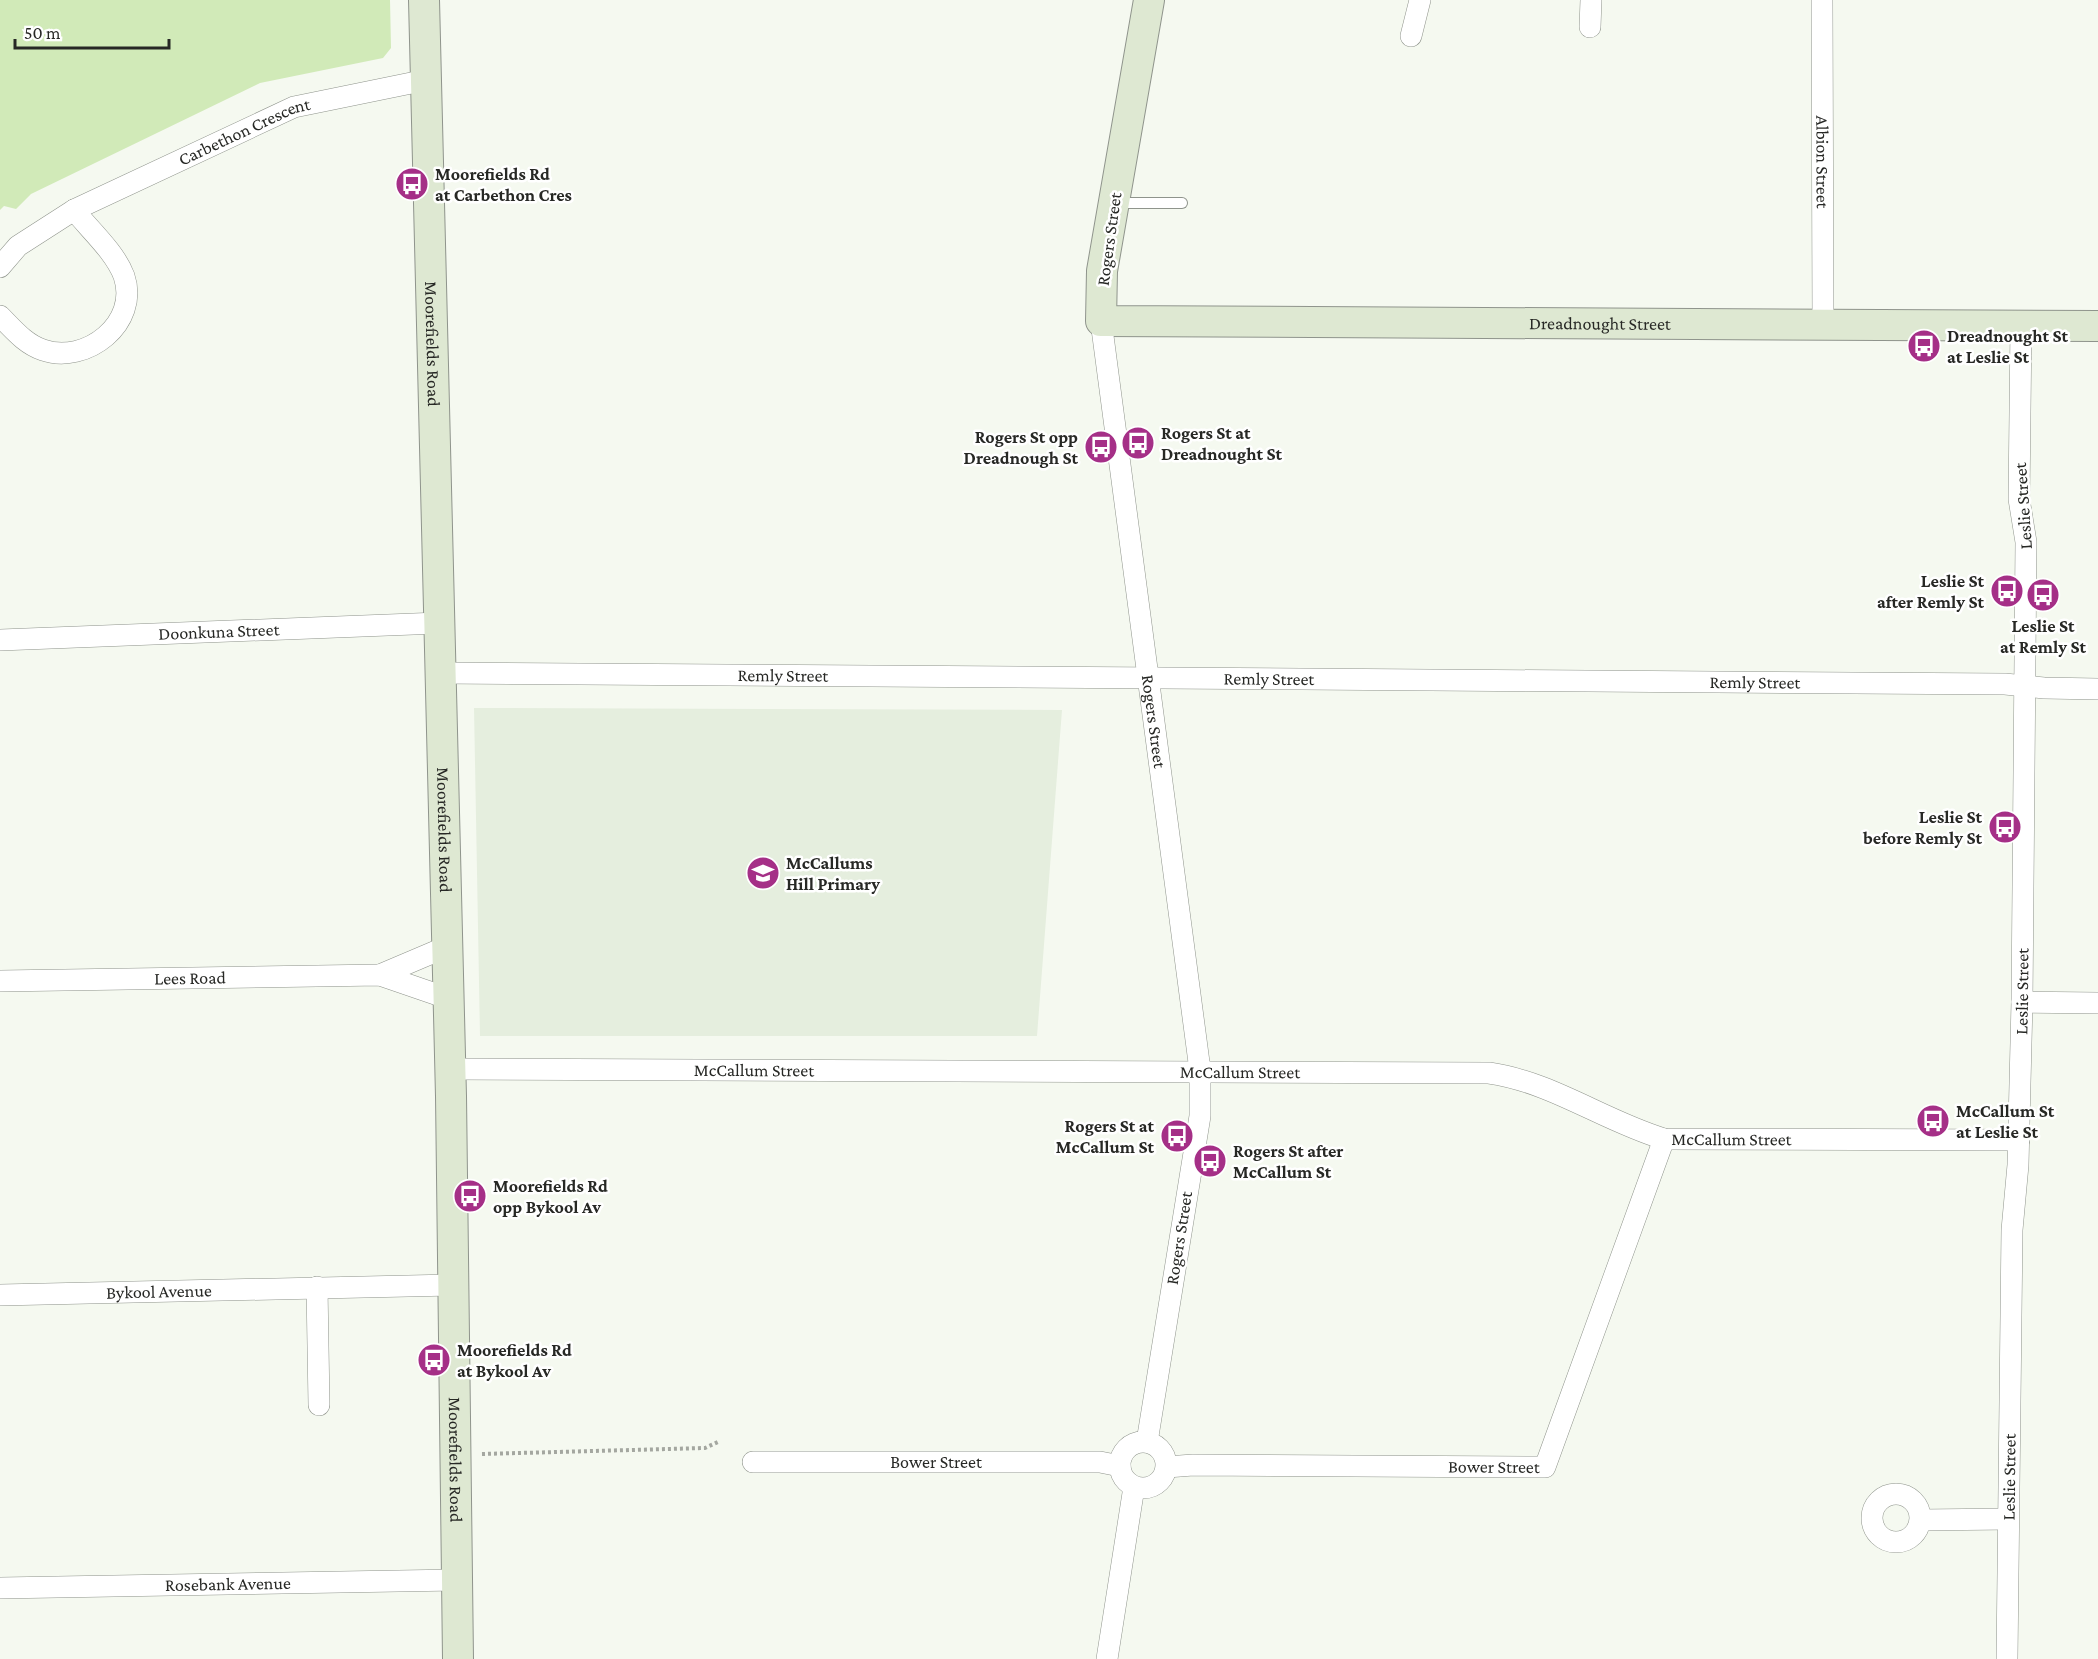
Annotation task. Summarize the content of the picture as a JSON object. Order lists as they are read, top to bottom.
{
  "streets": {
    "main road": ["Rogers Street", "Dreadnought Street", "Moorefields Road"],
    "street": [
      "Carbethon Crescent",
      "Albion Street",
      "Leslie Street",
      "Doonkuna Street",
      "Remly Street",
      "Lees Road",
      "McCallum Street",
      "Bykool Avenue",
      "Bower Street",
      "Rosebank Avenue"
    ]
  },
  "crossings": [
    ["Carbethon Crescent", "Moorefields Road"],
    ["Albion Street", "Dreadnought Street"],
    ["Rogers Street", "Dreadnought Street"],
    ["Rogers Street", "Remly Street"],
    ["Rogers Street", "McCallum Street"],
    ["Rogers Street", "Bower Street"],
    ["Dreadnought Street", "Leslie Street"],
    ["Moorefields Road", "Doonkuna Street"],
    ["Moorefields Road", "Remly Street"],
    ["Moorefields Road", "Lees Road"],
    ["Moorefields Road", "McCallum Street"],
    ["Moorefields Road", "Bykool Avenue"],
    ["Moorefields Road", "Rosebank Avenue"],
    ["Leslie Street", "Remly Street"],
    ["Leslie Street", "McCallum Street"],
    ["McCallum Street", "Bower Street"]
  ],
  "places": {
    "bus stop": [
      "Moorefields Rd at Carbethon Cres",
      "Dreadnought St at Leslie St",
      "Rogers St at Dreadnought St",
      "Rogers St opp Dreadnough St",
      "Leslie St after Remly St",
      "Leslie St at Remly St",
      "Leslie St before Remly St",
      "McCallum St at Leslie St",
      "Rogers St at McCallum St",
      "Rogers St after McCallum St",
      "Moorefields Rd opp Bykool Av",
      "Moorefields Rd at Bykool Av"
    ],
    "school or university": ["McCallums Hill Primary"]
  },
  "scale_bar": "50 m"
}
